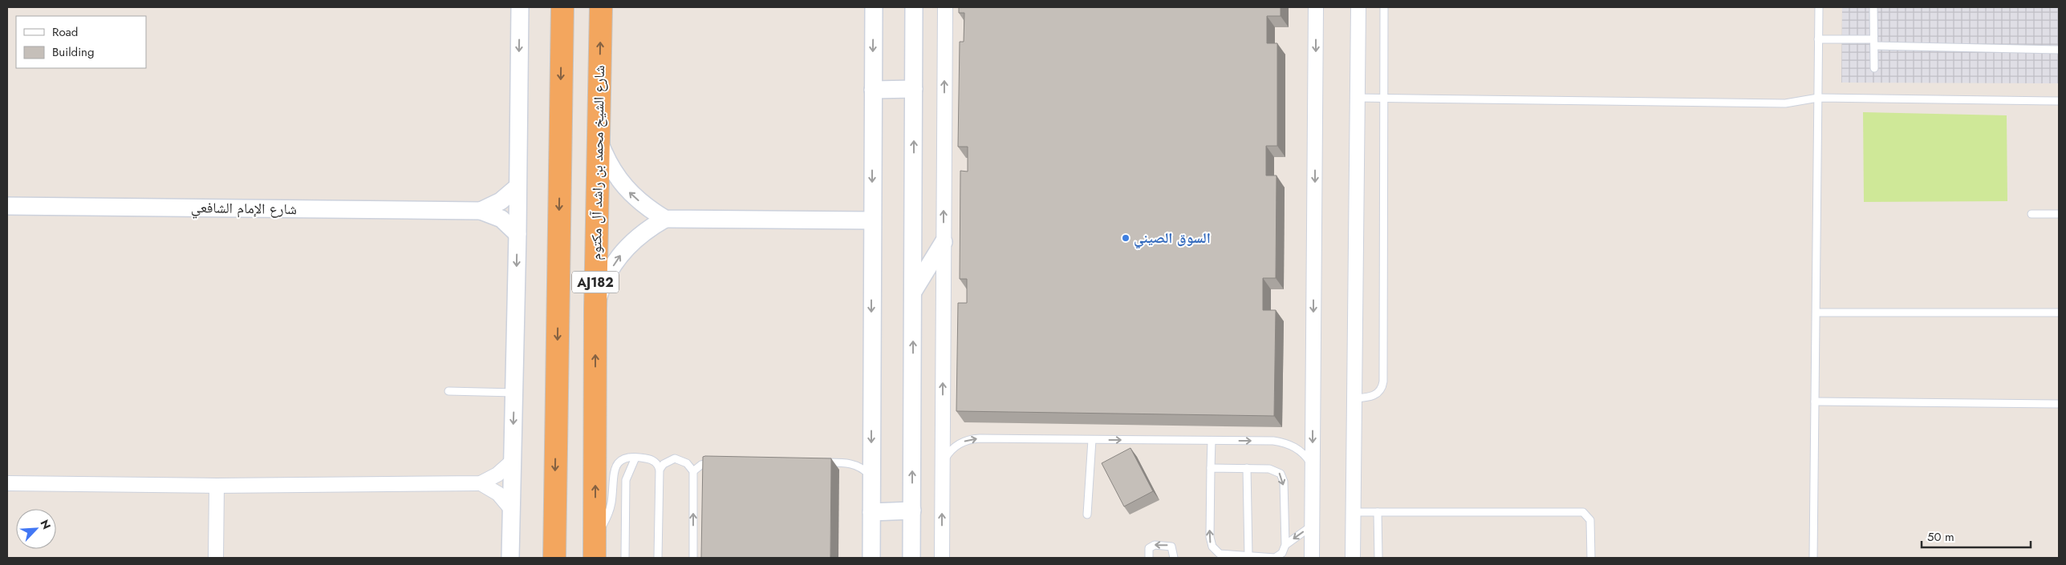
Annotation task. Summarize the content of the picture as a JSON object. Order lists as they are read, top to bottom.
{
  "streets": {
    "highway": ["شارع الشيخ محمد بن راشد آل مكتوم", "AJ182"],
    "street": ["شارع الإمام الشافعي"]
  },
  "places": ["السوق الصيني"],
  "legend": ["Road", "Building"],
  "scale_bar": "50 m",
  "north": "top right"
}
